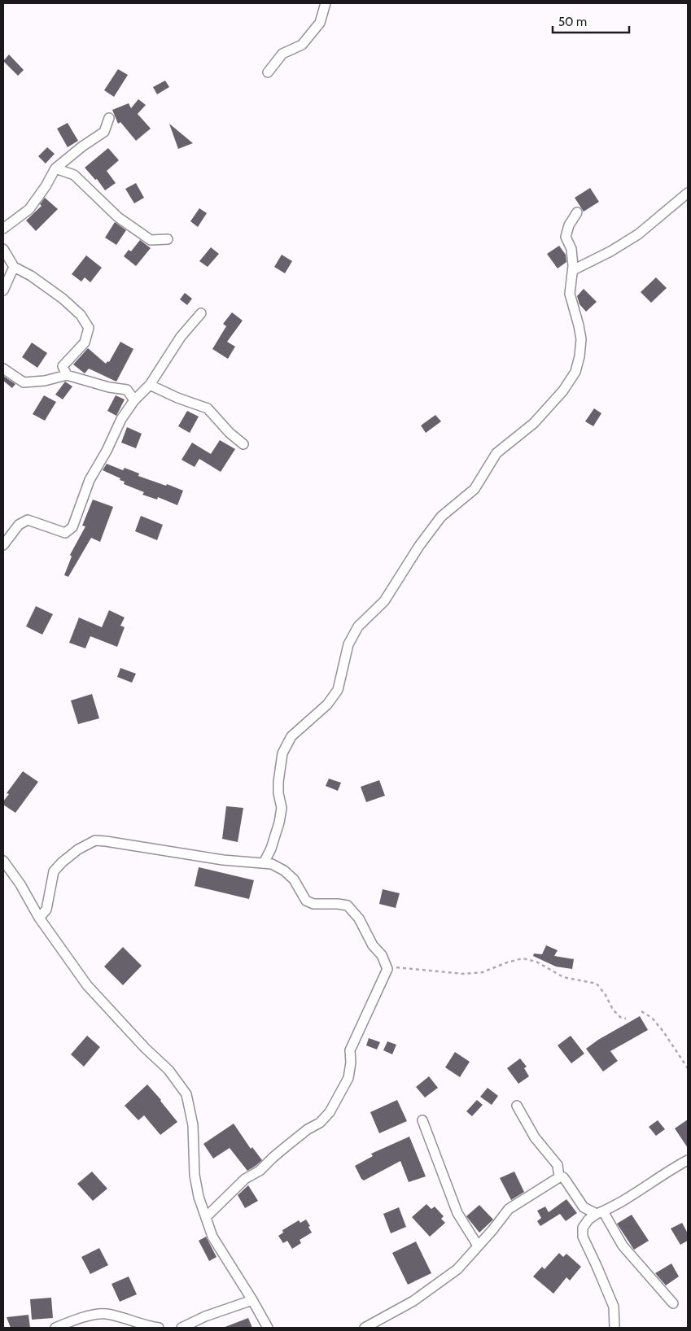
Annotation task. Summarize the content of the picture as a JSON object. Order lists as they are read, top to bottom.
{
  "scale_bar": "50 m"
}
